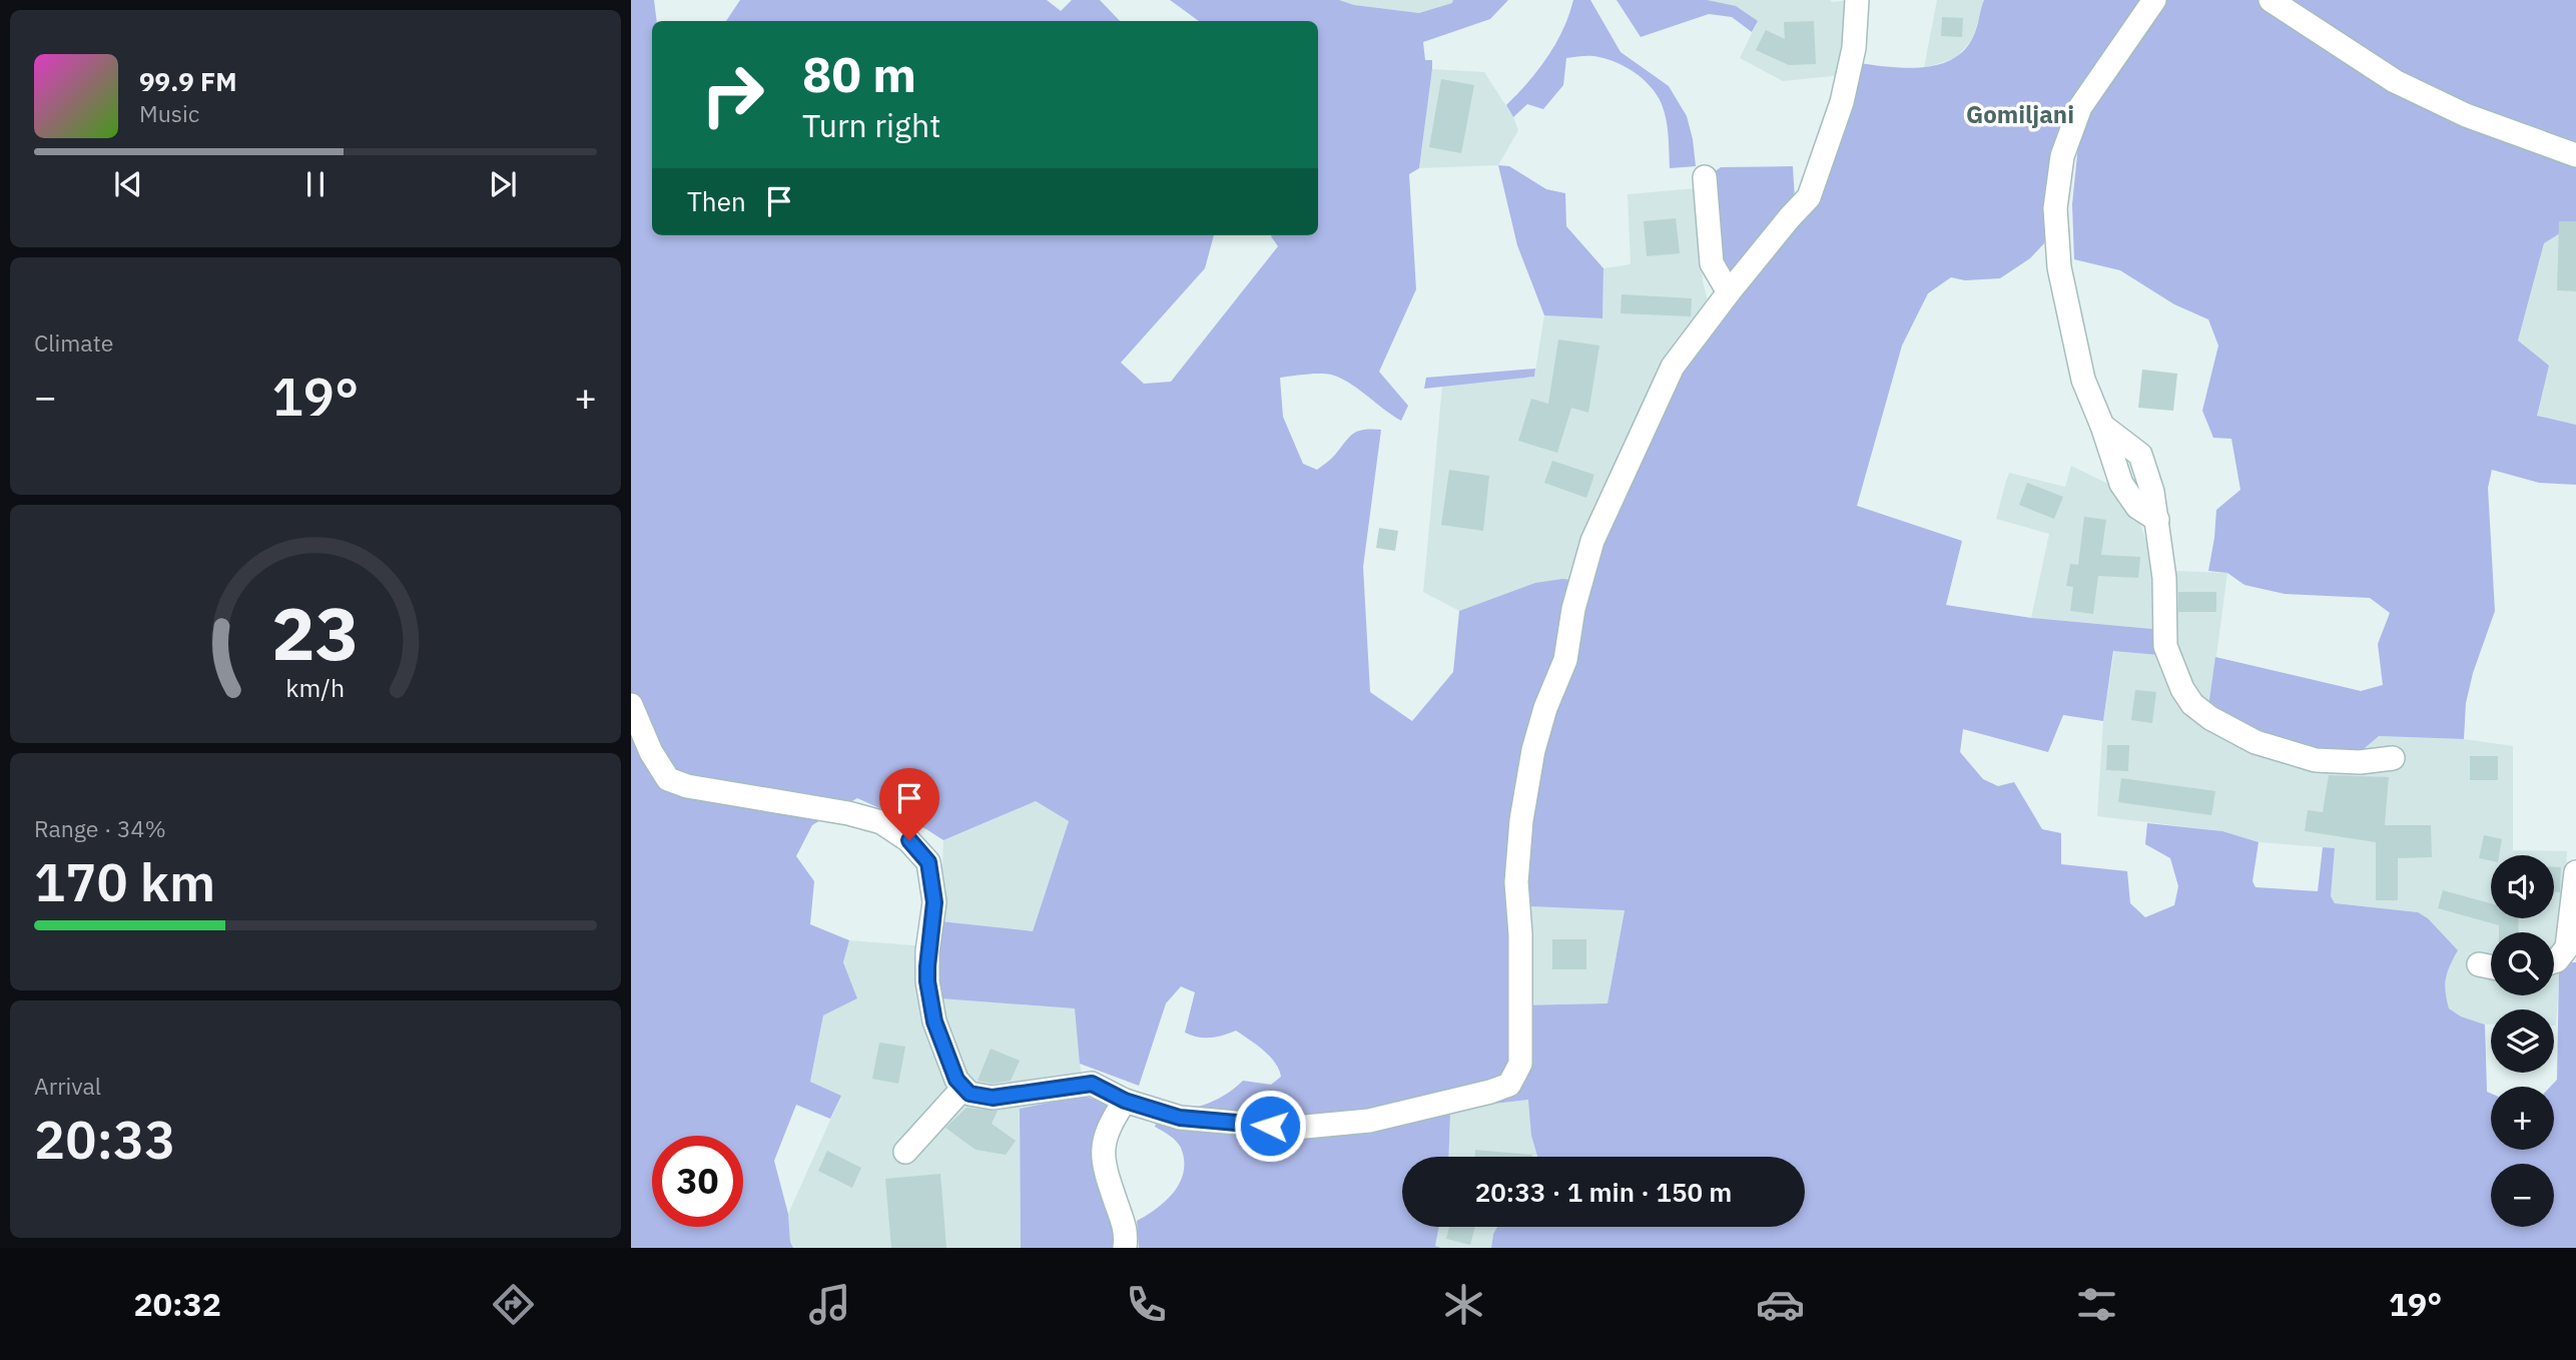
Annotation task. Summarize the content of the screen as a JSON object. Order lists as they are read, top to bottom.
{
  "districts": ["Gomiljani"],
  "page": {
    "turn": ["80 m", "Turn right"],
    "song": ["99.9 FM", "Music"],
    "then": "Then",
    "tile": [
      "Climate",
      ["Range · 34%", "170 km"],
      ["Arrival", "20:33"]
    ],
    "heat": ["−", "19°", "+"],
    "map_buttons": ["+", "−"],
    "limit": "30",
    "trip": "20:33 · 1 min · 150 m",
    "tabs": ["20:32", "19°"],
    "gauge": ["23", "km/h"]
  }
}
